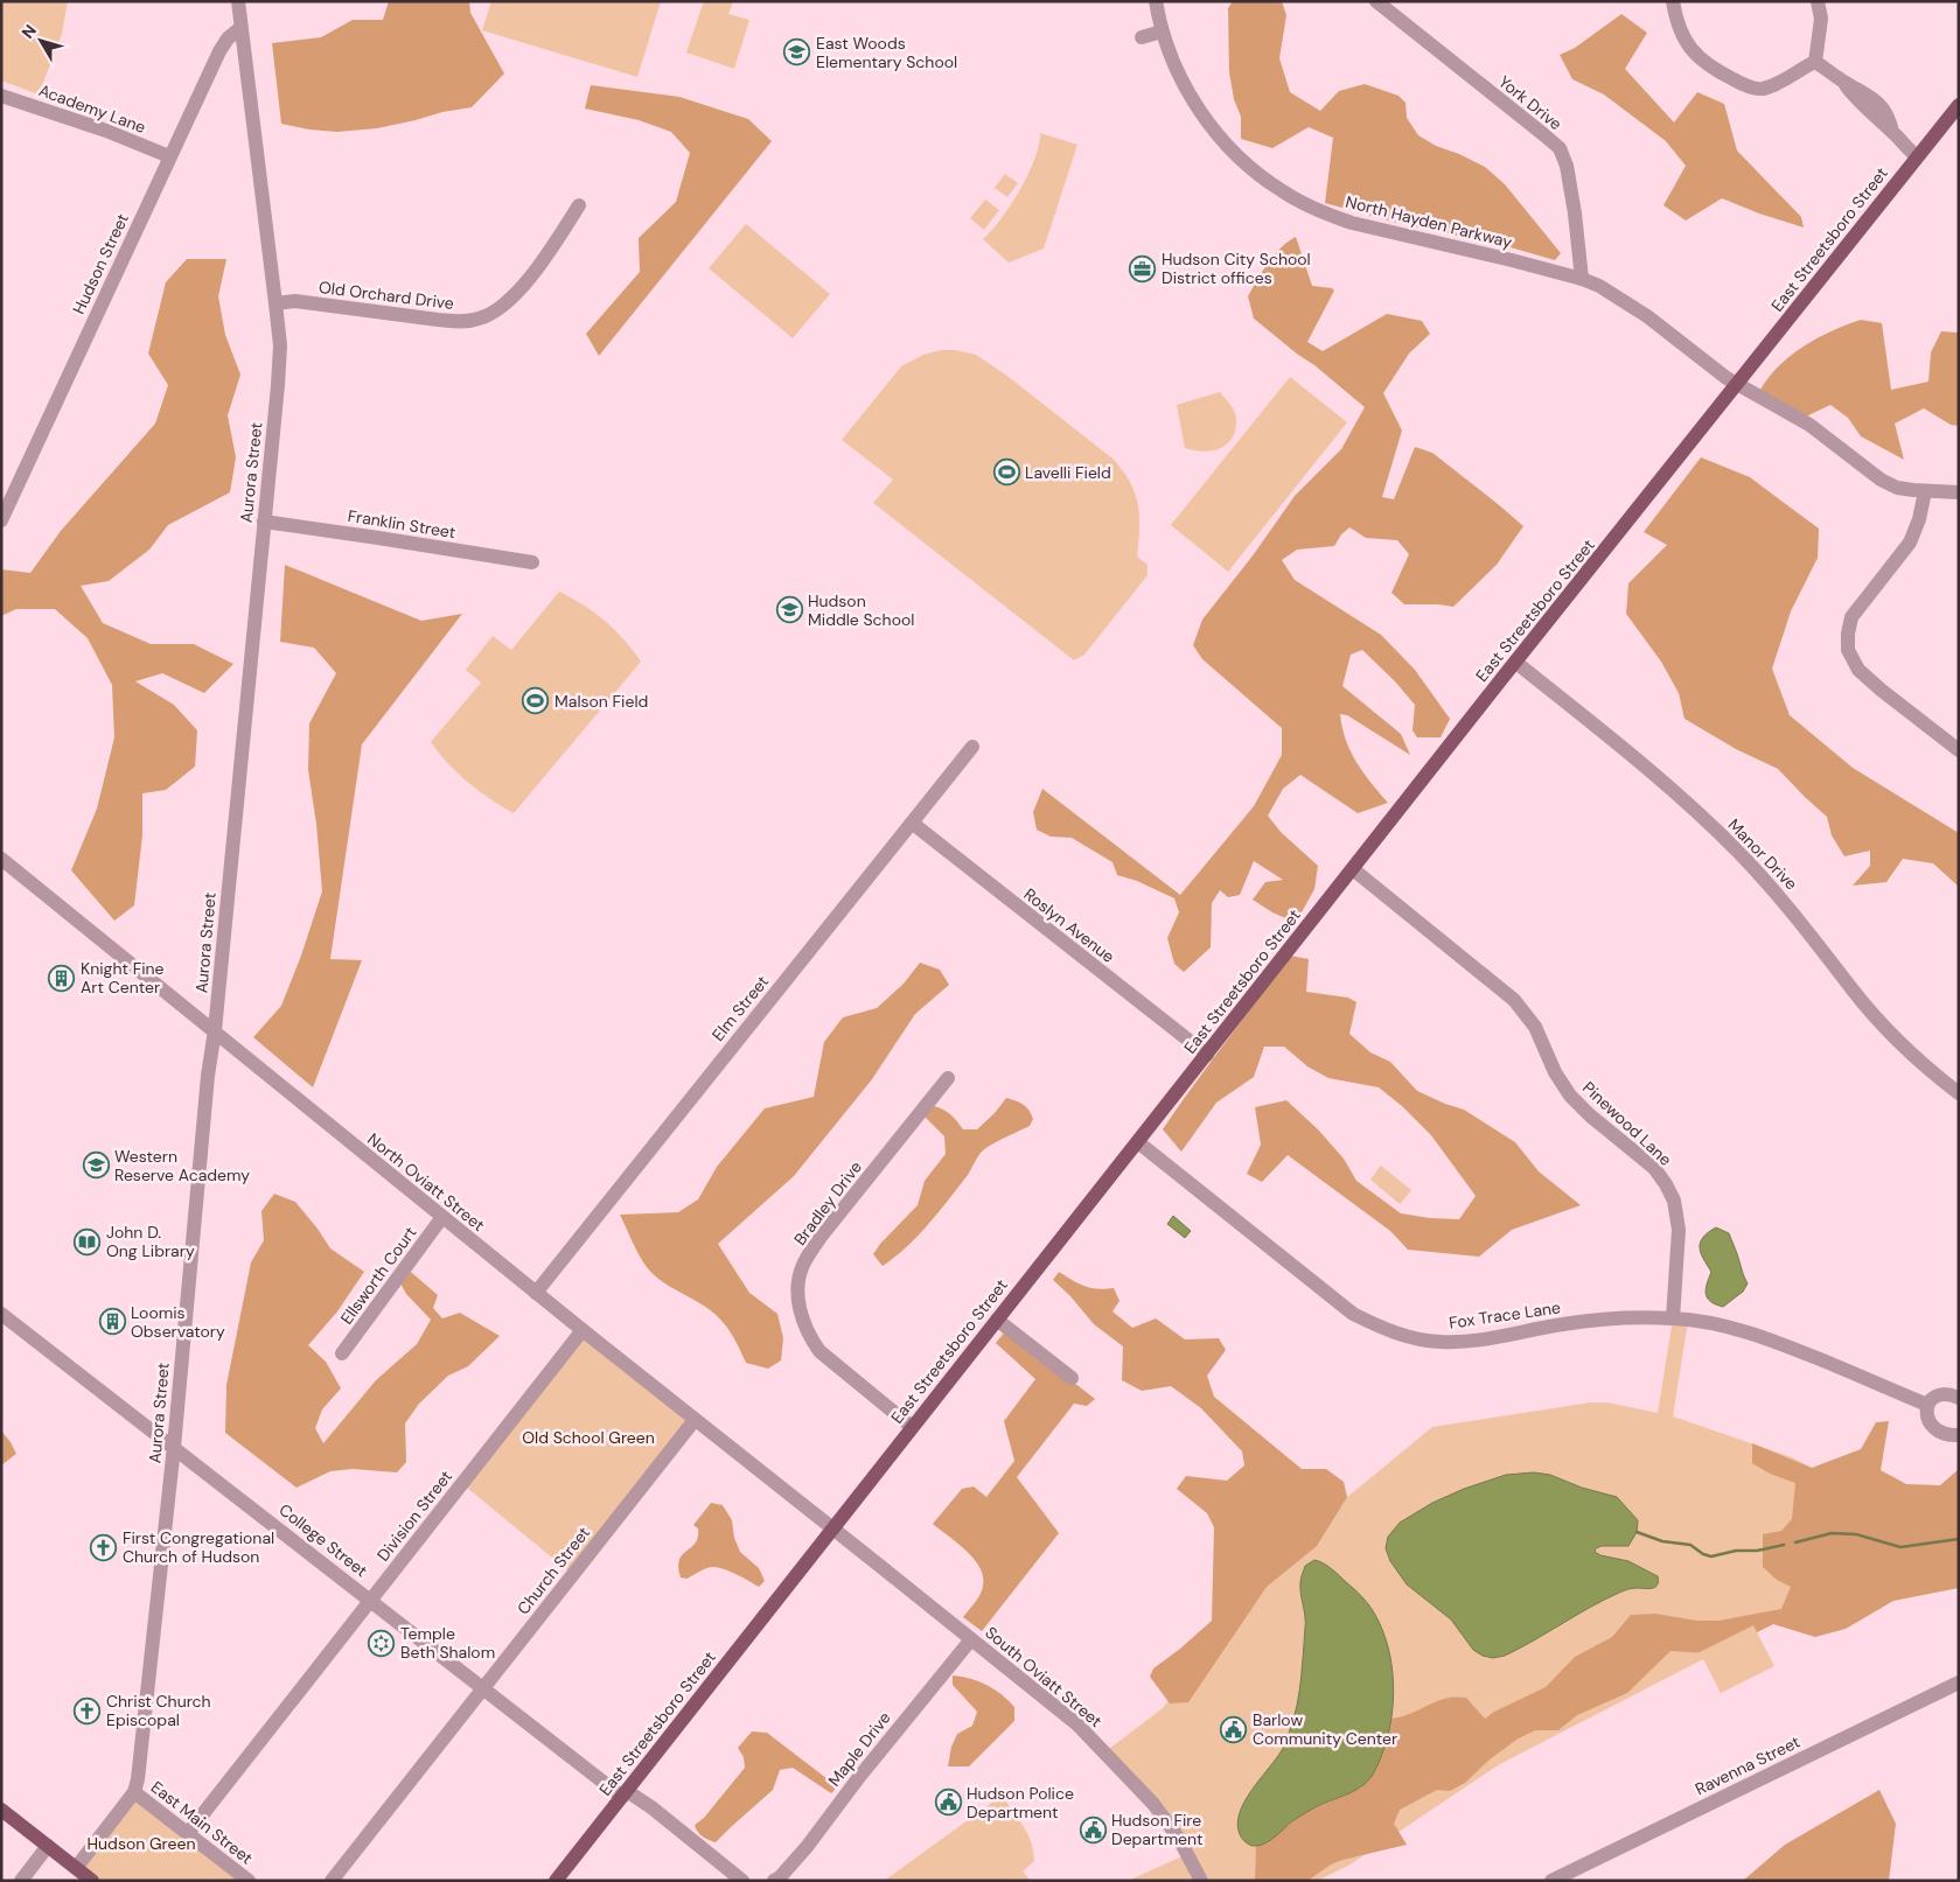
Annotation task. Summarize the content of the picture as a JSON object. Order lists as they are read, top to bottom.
{
  "streets": {
    "main road": ["East Streetsboro Street"],
    "street": [
      "York Drive",
      "Academy Lane",
      "North Hayden Parkway",
      "Hudson Street",
      "Old Orchard Drive",
      "Aurora Street",
      "Franklin Street",
      "Manor Drive",
      "Roslyn Avenue",
      "Elm Street",
      "Pinewood Lane",
      "North Oviatt Street",
      "Bradley Drive",
      "Ellsworth Court",
      "Fox Trace Lane",
      "Division Street",
      "College Street",
      "Church Street",
      "South Oviatt Street",
      "Maple Drive",
      "Ravenna Street",
      "East Main Street"
    ]
  },
  "crossings": [
    ["York Drive", "North Hayden Parkway"],
    ["Academy Lane", "Hudson Street"],
    ["North Hayden Parkway", "East Streetsboro Street"],
    ["East Streetsboro Street", "Manor Drive"],
    ["East Streetsboro Street", "Roslyn Avenue"],
    ["East Streetsboro Street", "Pinewood Lane"],
    ["East Streetsboro Street", "North Oviatt Street"],
    ["East Streetsboro Street", "Bradley Drive"],
    ["East Streetsboro Street", "Fox Trace Lane"],
    ["East Streetsboro Street", "College Street"],
    ["East Streetsboro Street", "South Oviatt Street"],
    ["Hudson Street", "Aurora Street"],
    ["Old Orchard Drive", "Aurora Street"],
    ["Aurora Street", "Franklin Street"],
    ["Aurora Street", "North Oviatt Street"],
    ["Aurora Street", "College Street"],
    ["Aurora Street", "East Main Street"],
    ["Roslyn Avenue", "Elm Street"],
    ["Elm Street", "North Oviatt Street"],
    ["Pinewood Lane", "Fox Trace Lane"],
    ["North Oviatt Street", "Ellsworth Court"],
    ["North Oviatt Street", "Division Street"],
    ["North Oviatt Street", "Church Street"],
    ["North Oviatt Street", "South Oviatt Street"],
    ["Division Street", "College Street"],
    ["Division Street", "East Main Street"],
    ["College Street", "Church Street"],
    ["South Oviatt Street", "Maple Drive"]
  ],
  "parks": ["Old School Green", "Hudson Green"],
  "places": {
    "school or university": ["East Woods Elementary School", "Hudson Middle School", "Western Reserve Academy"],
    "office": ["Hudson City School District offices"],
    "sports": ["Lavelli Field", "Malson Field"],
    "building": ["Knight Fine Art Center", "Loomis Observatory"],
    "library": ["John D. Ong Library"],
    "church": ["First Congregational Church of Hudson", "Christ Church Episcopal"],
    "synagogue": ["Temple Beth Shalom"],
    "public building": ["Barlow Community Center", "Hudson Police Department", "Hudson Fire Department"]
  },
  "north": "top left"
}
